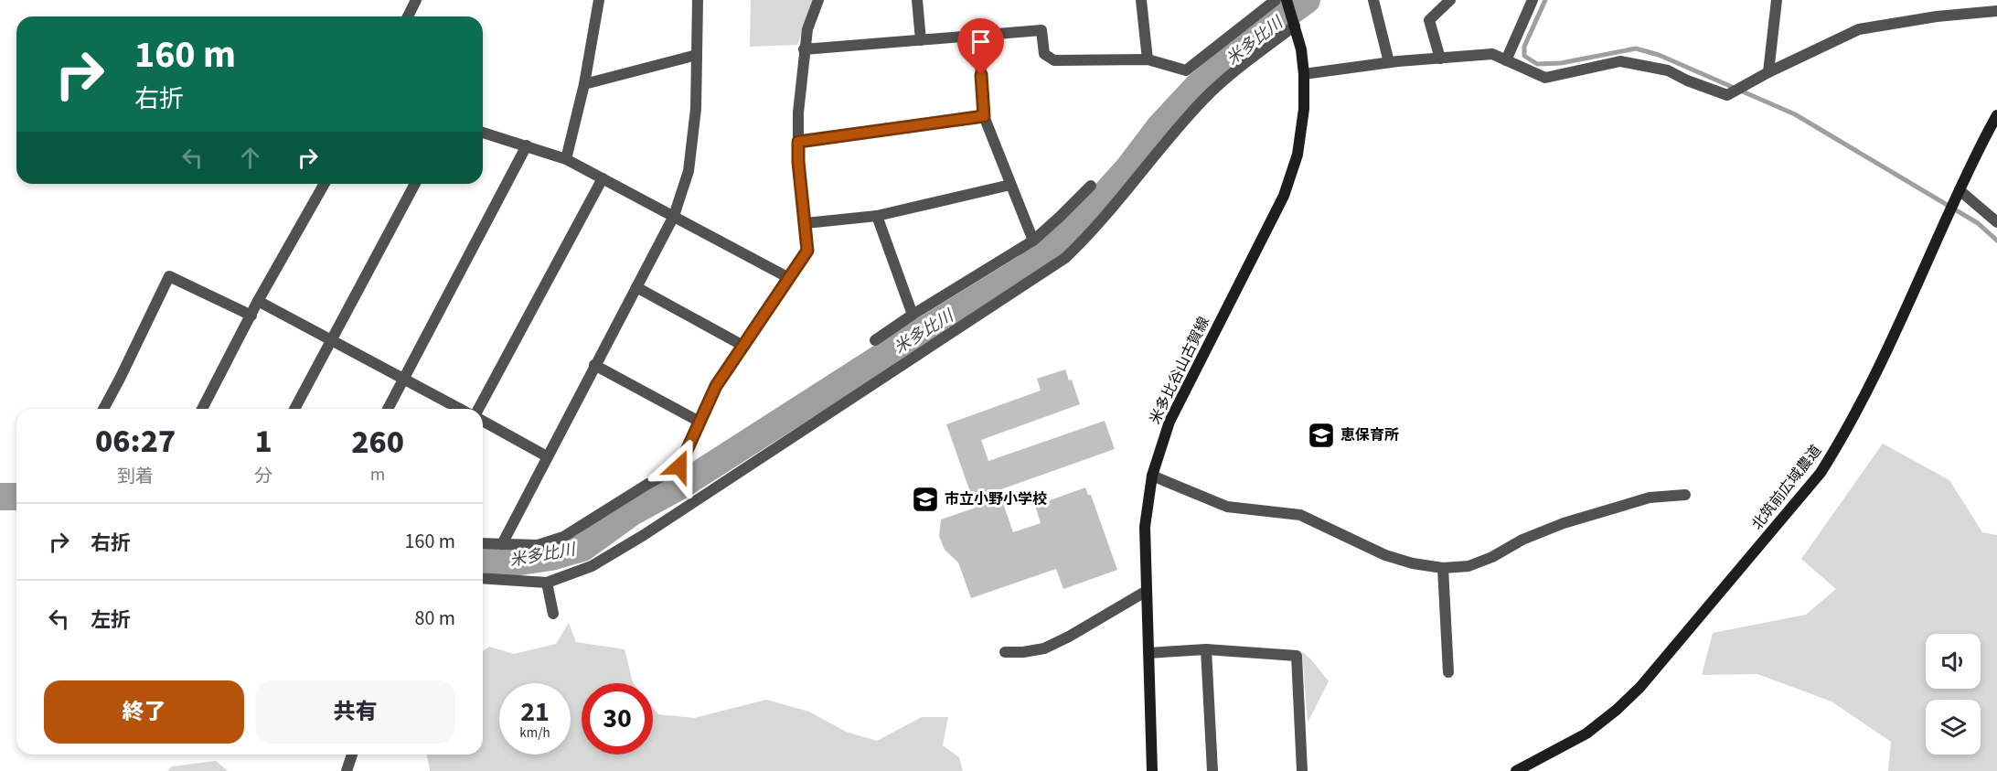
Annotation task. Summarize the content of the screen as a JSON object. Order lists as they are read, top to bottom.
{
  "streets": {
    "street": ["米多比谷山古賀線", "北筑前広域農道"]
  },
  "water": ["米多比川"],
  "places": {
    "school or university": ["恵保育所", "市立小野小学校"]
  },
  "page": {
    "turn": ["160 m", "右折"],
    "eta": [
      "06:27",
      "到着",
      "1",
      "分",
      "260",
      "m"
    ],
    "list": [
      {
        "name": "右折",
        "value": "160 m"
      },
      {
        "name": "左折",
        "value": "80 m"
      }
    ],
    "buttons": ["終了", "共有"],
    "speed": "21 km/h",
    "limit": "30"
  }
}
